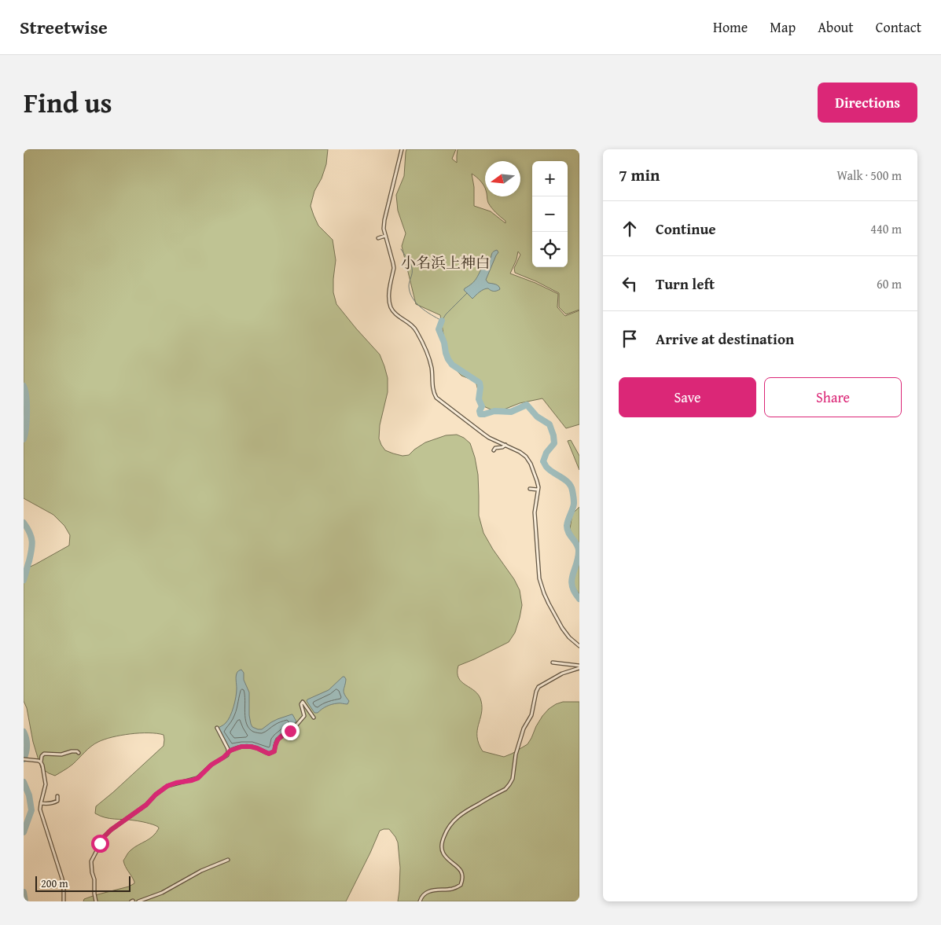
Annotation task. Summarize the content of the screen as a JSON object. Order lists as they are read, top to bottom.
{
  "districts": ["小名浜上神白"],
  "scale_bar": "200 m",
  "north": "left",
  "page": {
    "header": "Streetwise",
    "nav": [
      "Home",
      "Map",
      "About",
      "Contact"
    ],
    "title": "Find us",
    "buttons": [
      "Directions",
      ["Save", "Share"]
    ],
    "heading": ["7 min", "Walk · 500 m"],
    "map_buttons": ["+", "−"],
    "list": [
      ["Continue", "440 m"],
      ["Turn left", "60 m"],
      "Arrive at destination"
    ],
    "scale": "200 m"
  }
}
